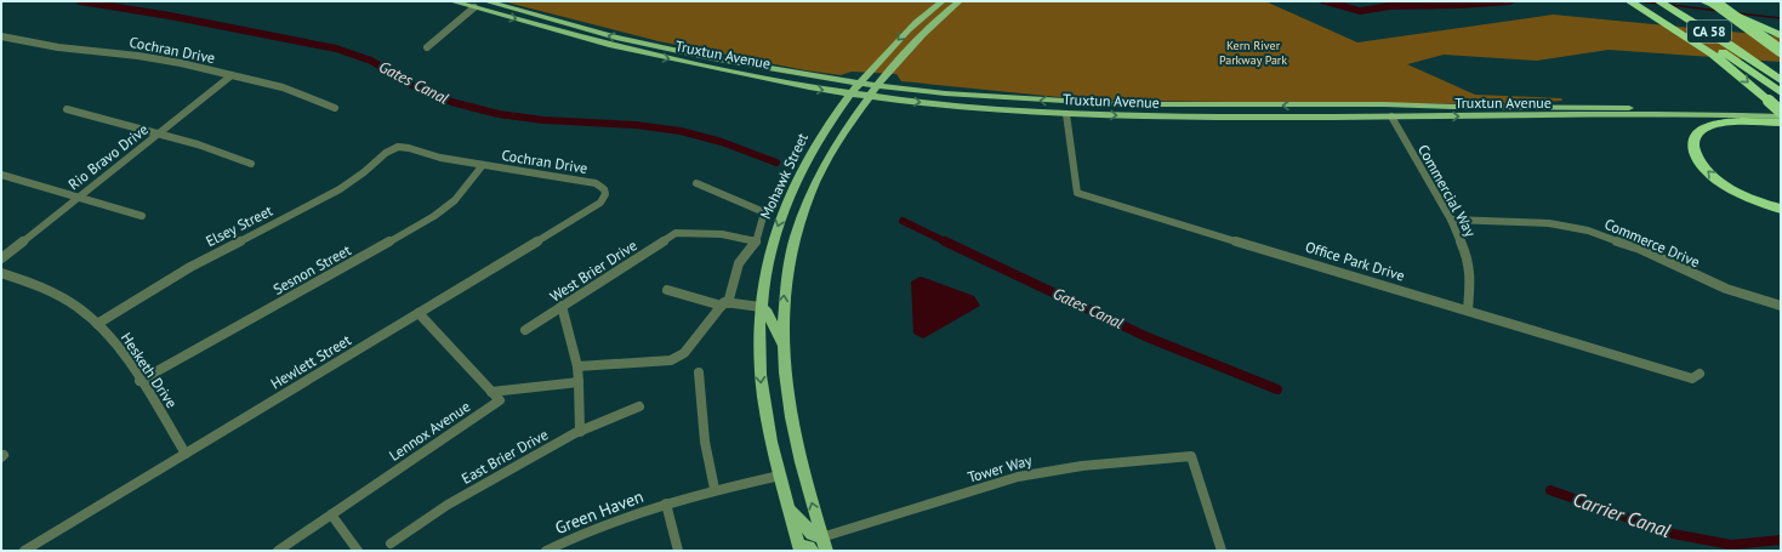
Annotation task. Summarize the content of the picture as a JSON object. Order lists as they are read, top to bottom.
{
  "streets": {
    "highway": ["CA 58"],
    "main road": ["Truxtun Avenue", "Mohawk Street"],
    "street": [
      "Cochran Drive",
      "Rio Bravo Drive",
      "Commercial Way",
      "Elsey Street",
      "Commerce Drive",
      "Office Park Drive",
      "Sesnon Street",
      "West Brier Drive",
      "Hewlett Street",
      "Hesketh Drive",
      "Lennox Avenue",
      "East Brier Drive",
      "Tower Way",
      "Green Haven"
    ]
  },
  "crossings": [
    ["Cochran Drive", "Rio Bravo Drive"],
    ["Cochran Drive", "Elsey Street"],
    ["Cochran Drive", "Sesnon Street"],
    ["Cochran Drive", "Hewlett Street"],
    ["Truxtun Avenue", "Mohawk Street"],
    ["Truxtun Avenue", "Commercial Way"],
    ["Truxtun Avenue", "Office Park Drive"],
    ["Mohawk Street", "Green Haven"],
    ["Commercial Way", "Commerce Drive"],
    ["Commercial Way", "Office Park Drive"],
    ["Elsey Street", "Hesketh Drive"],
    ["Sesnon Street", "Hesketh Drive"],
    ["Hewlett Street", "Hesketh Drive"]
  ],
  "water": ["Gates Canal", "Carrier Canal"],
  "parks": ["Kern River Parkway Park"]
}
